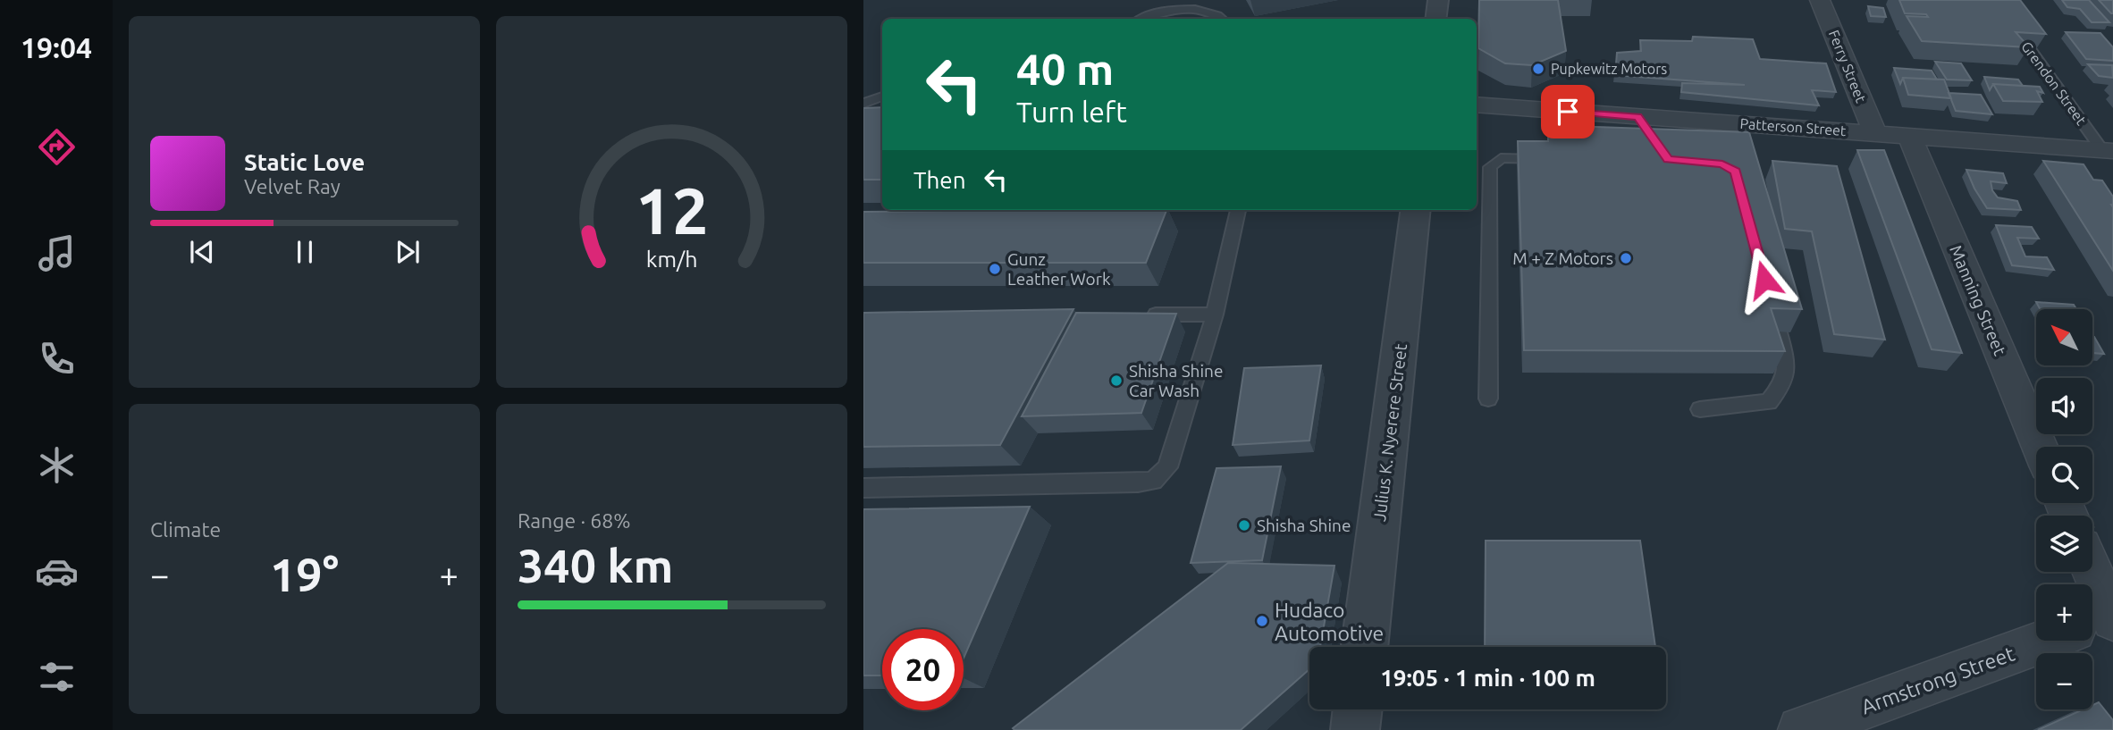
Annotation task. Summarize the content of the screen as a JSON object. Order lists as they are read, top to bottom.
{
  "streets": {
    "street": [
      "Ferry Street",
      "Patterson Street",
      "Manning Street",
      "Julius K. Nyerere Street",
      "Armstrong Street"
    ],
    "lane": ["Grendon Street"]
  },
  "crossings": [
    ["Ferry Street", "Patterson Street"],
    ["Grendon Street", "Patterson Street"],
    ["Patterson Street", "Manning Street"]
  ],
  "places": [
    "Pupkewitz Motors",
    "M + Z Motors",
    "Gunz Leather Work",
    "Shisha Shine Car Wash",
    "Shisha Shine",
    "Hudaco Automotive"
  ],
  "north": "top left",
  "page": {
    "tabs": "19:04",
    "turn": ["40 m", "Turn left"],
    "song": ["Static Love", "Velvet Ray"],
    "then": "Then",
    "map_buttons": ["+", "−"],
    "tile": [
      "Climate",
      ["Range · 68%", "340 km"]
    ],
    "heat": ["−", "19°", "+"],
    "limit": "20",
    "trip": "19:05 · 1 min · 100 m",
    "gauge": ["12", "km/h"]
  }
}
